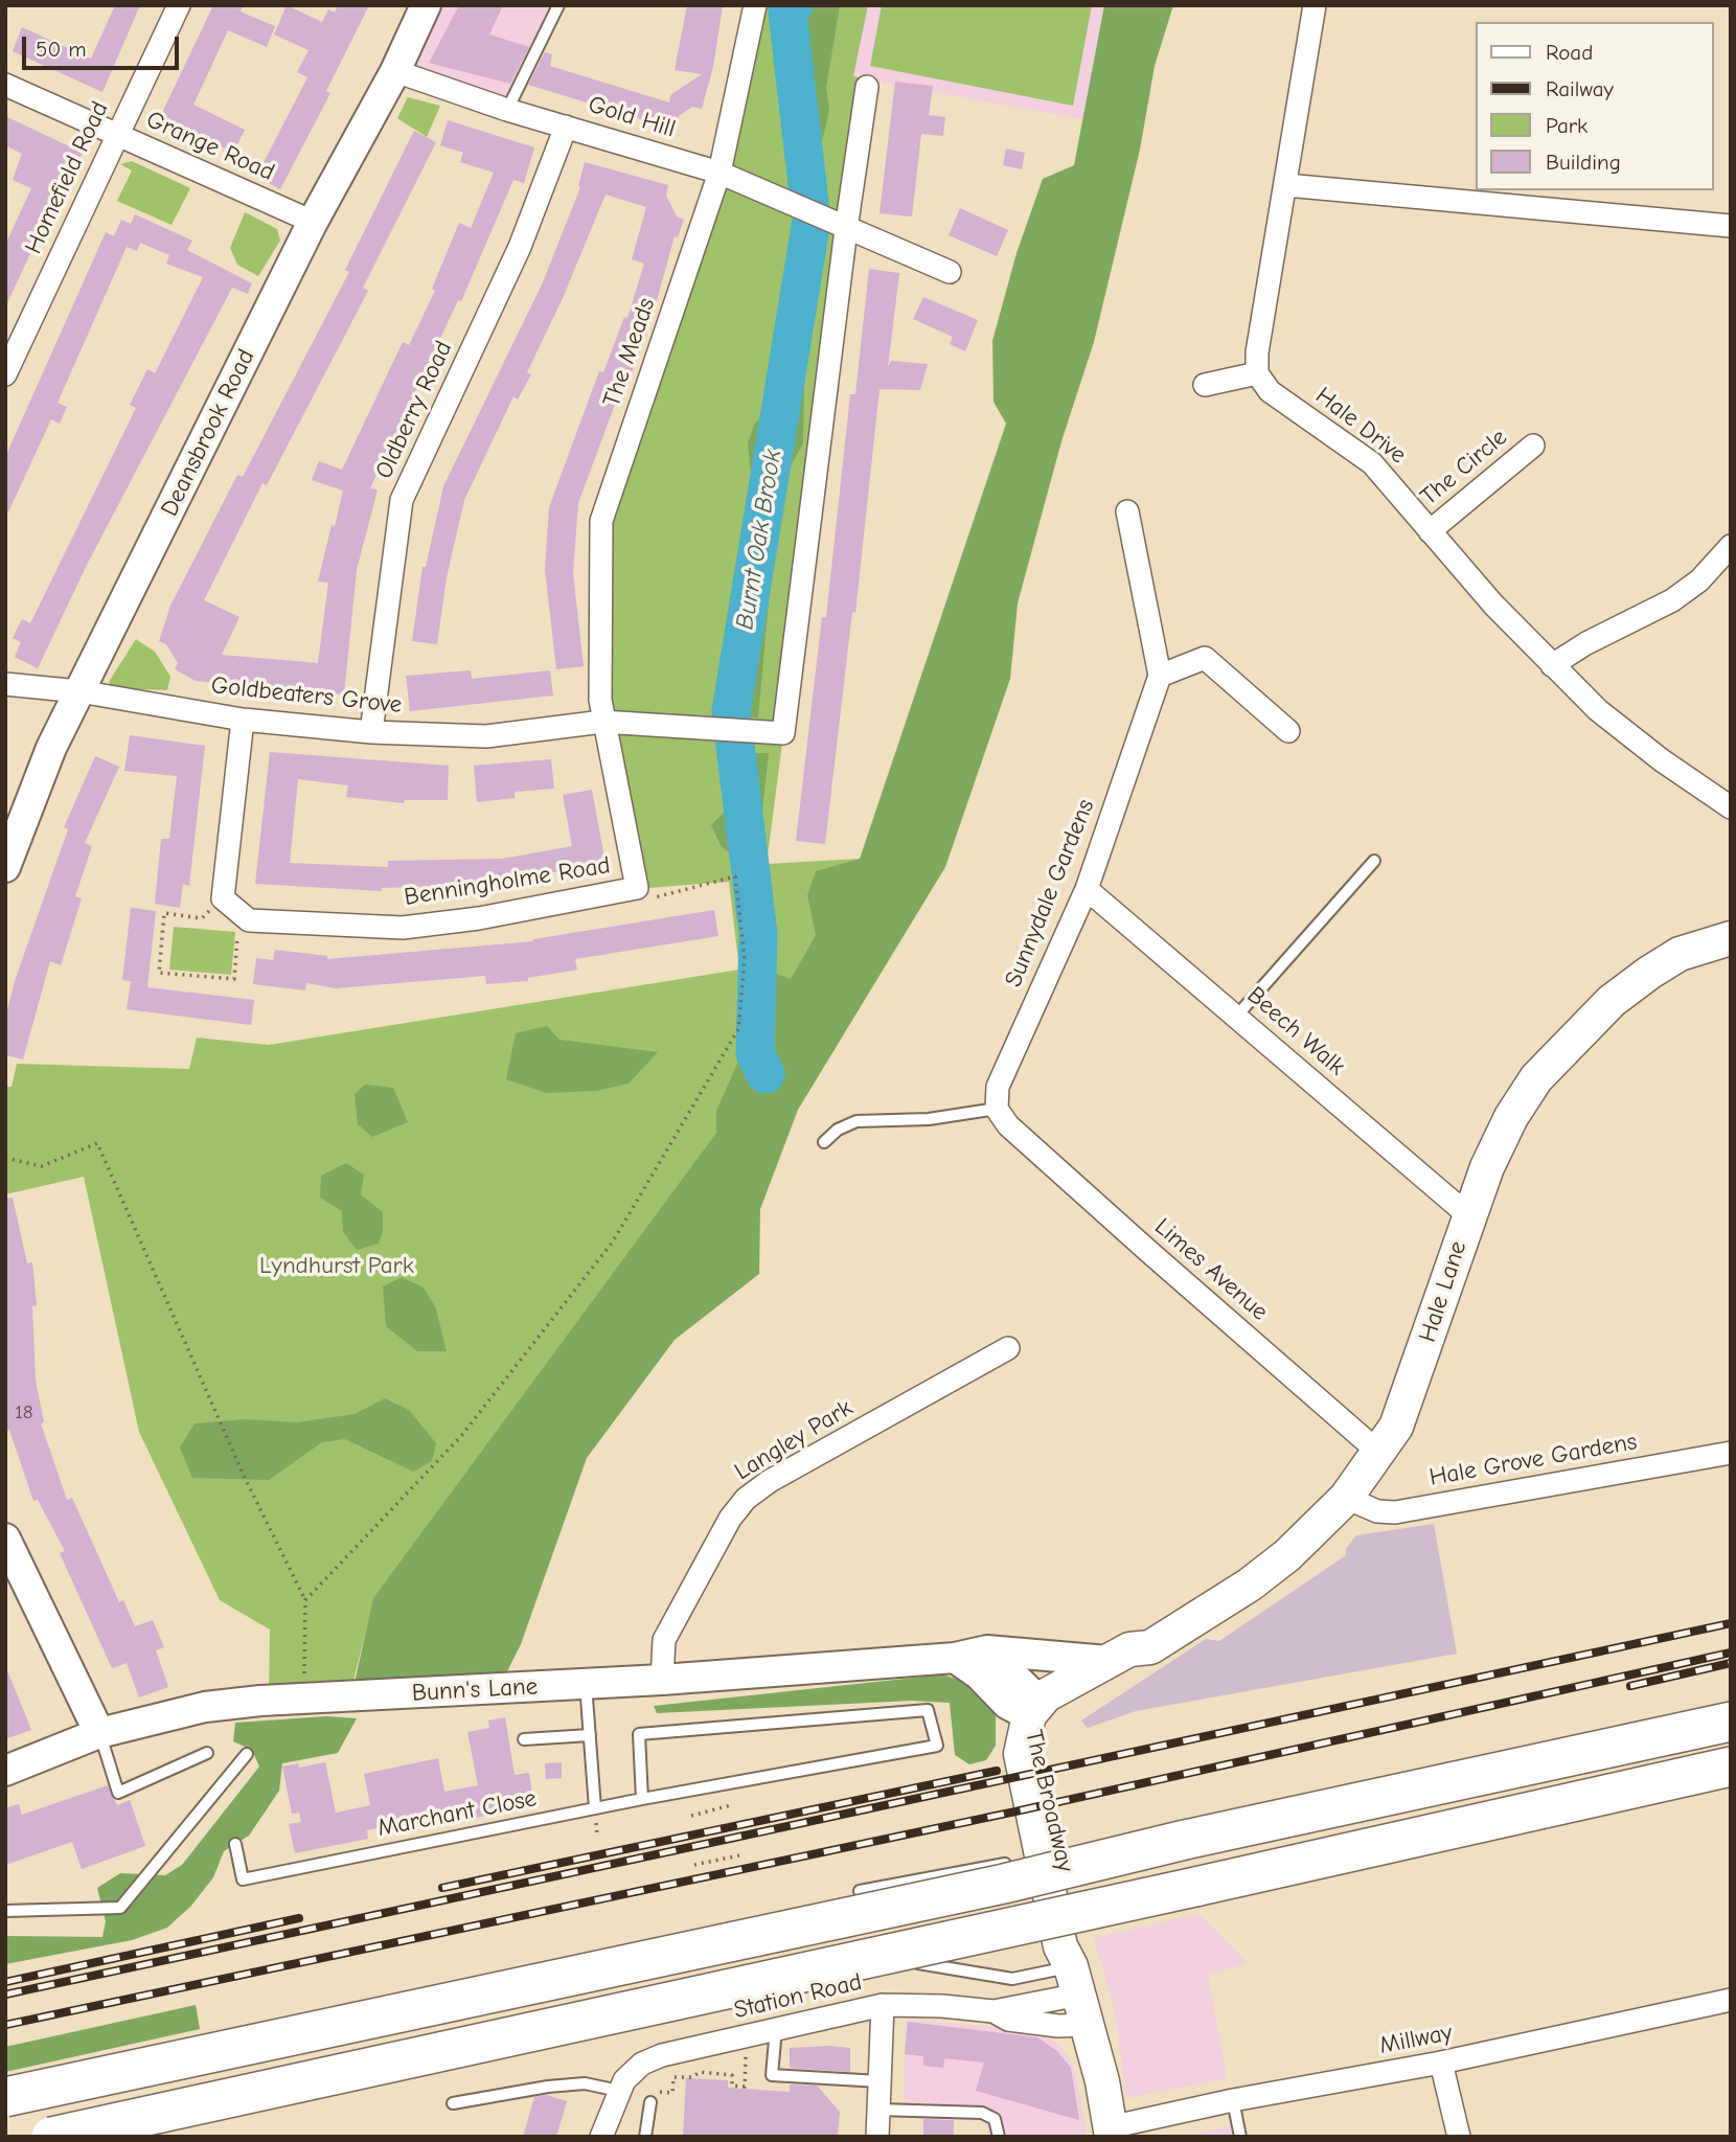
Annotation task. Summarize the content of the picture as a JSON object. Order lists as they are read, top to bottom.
{
  "streets": {
    "main road": ["Hale Lane", "The Broadway"],
    "street": [
      "Gold Hill",
      "Grange Road",
      "Homefield Road",
      "The Meads",
      "Oldberry Road",
      "Hale Drive",
      "Deansbrook Road",
      "The Circle",
      "Goldbeaters Grove",
      "Benningholme Road",
      "Sunnydale Gardens",
      "Beech Walk",
      "Limes Avenue",
      "Langley Park",
      "Hale Grove Gardens",
      "Bunn's Lane",
      "Station Road",
      "Millway"
    ],
    "lane": ["Marchant Close"]
  },
  "crossings": [
    ["Gold Hill", "The Meads"],
    ["Gold Hill", "Oldberry Road"],
    ["Gold Hill", "Deansbrook Road"],
    ["Grange Road", "Homefield Road"],
    ["Grange Road", "Deansbrook Road"],
    ["The Meads", "Goldbeaters Grove"],
    ["The Meads", "Benningholme Road"],
    ["Oldberry Road", "Goldbeaters Grove"],
    ["Hale Drive", "The Circle"],
    ["Deansbrook Road", "Goldbeaters Grove"],
    ["Sunnydale Gardens", "Beech Walk"],
    ["Sunnydale Gardens", "Limes Avenue"],
    ["Beech Walk", "Hale Lane"],
    ["Limes Avenue", "Hale Lane"],
    ["Hale Lane", "Hale Grove Gardens"],
    ["Hale Lane", "Bunn's Lane"],
    ["Hale Lane", "The Broadway"],
    ["Langley Park", "Bunn's Lane"],
    ["The Broadway", "Station Road"],
    ["The Broadway", "Millway"]
  ],
  "water": ["Burnt Oak Brook"],
  "parks": ["Lyndhurst Park"],
  "house_numbers": ["18"],
  "legend": [
    "Road",
    "Railway",
    "Park",
    "Building"
  ],
  "scale_bar": "50 m"
}
